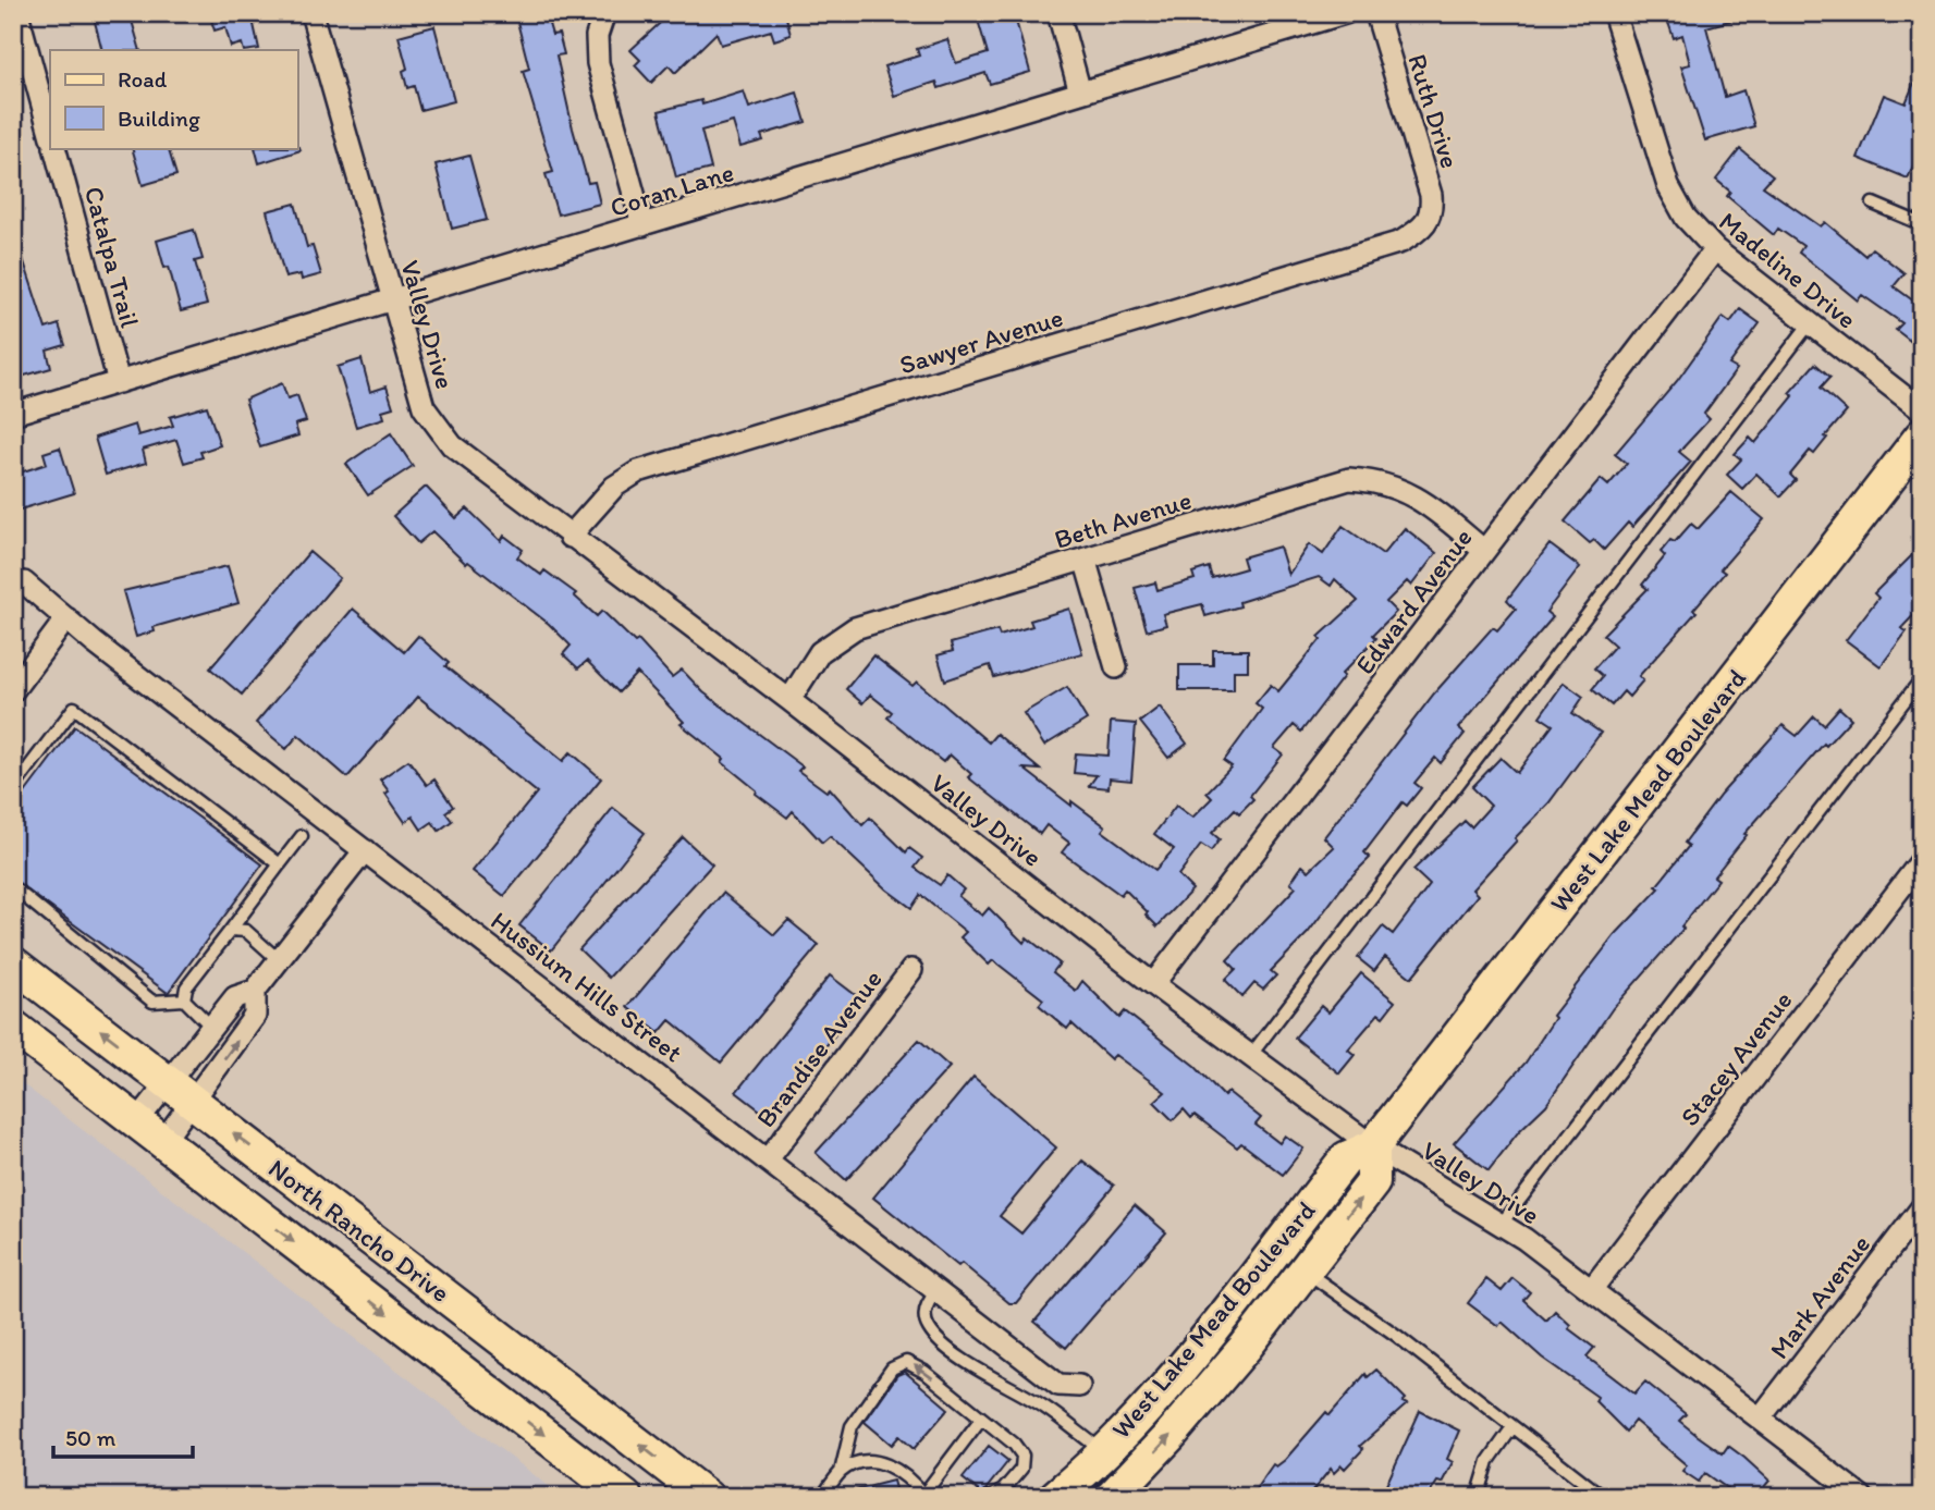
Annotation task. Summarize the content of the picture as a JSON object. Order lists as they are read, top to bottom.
{
  "streets": {
    "main road": ["West Lake Mead Boulevard", "North Rancho Drive"],
    "street": [
      "Ruth Drive",
      "Coran Lane",
      "Catalpa Trail",
      "Madeline Drive",
      "Valley Drive",
      "Sawyer Avenue",
      "Beth Avenue",
      "Edward Avenue",
      "Hussium Hills Street",
      "Brandise Avenue",
      "Stacey Avenue",
      "Mark Avenue"
    ]
  },
  "crossings": [
    ["Ruth Drive", "Sawyer Avenue"],
    ["Coran Lane", "Catalpa Trail"],
    ["Coran Lane", "Valley Drive"],
    ["Madeline Drive", "Edward Avenue"],
    ["Valley Drive", "Sawyer Avenue"],
    ["Valley Drive", "Beth Avenue"],
    ["Valley Drive", "Edward Avenue"],
    ["Valley Drive", "West Lake Mead Boulevard"],
    ["Valley Drive", "Stacey Avenue"],
    ["Valley Drive", "Mark Avenue"],
    ["Beth Avenue", "Edward Avenue"],
    ["Hussium Hills Street", "Brandise Avenue"]
  ],
  "legend": ["Road", "Building"],
  "scale_bar": "50 m"
}
